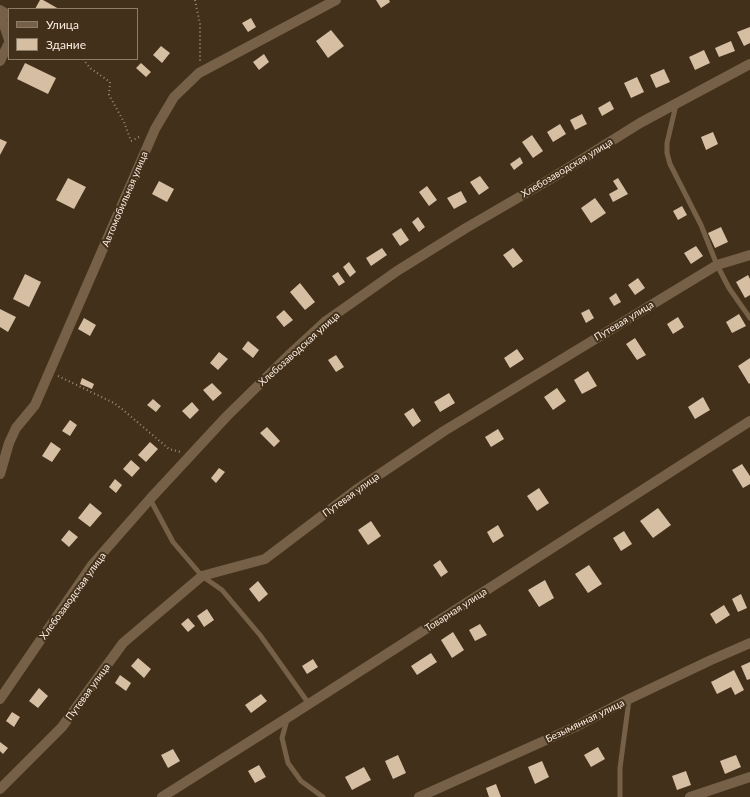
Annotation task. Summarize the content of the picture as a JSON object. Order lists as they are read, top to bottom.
{
  "streets": {
    "street": [
      "Хлебозаводская улица",
      "Автомобильная улица",
      "Путевая улица",
      "Товарная улица",
      "Безымянная улица"
    ]
  },
  "legend": ["Улица", "Здание"]
}
